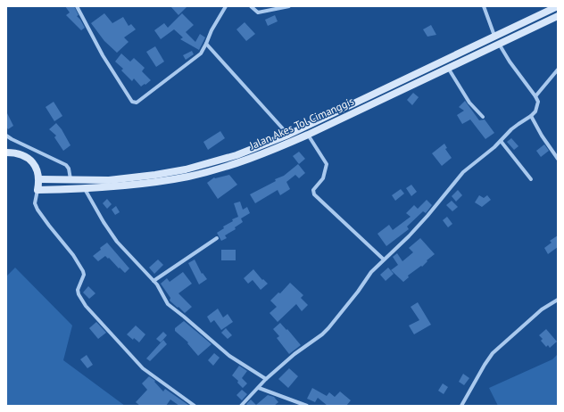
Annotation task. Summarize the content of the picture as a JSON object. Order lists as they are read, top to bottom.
{
  "streets": {
    "main road": ["Jalan Akes Tol Cimanggis"]
  }
}
